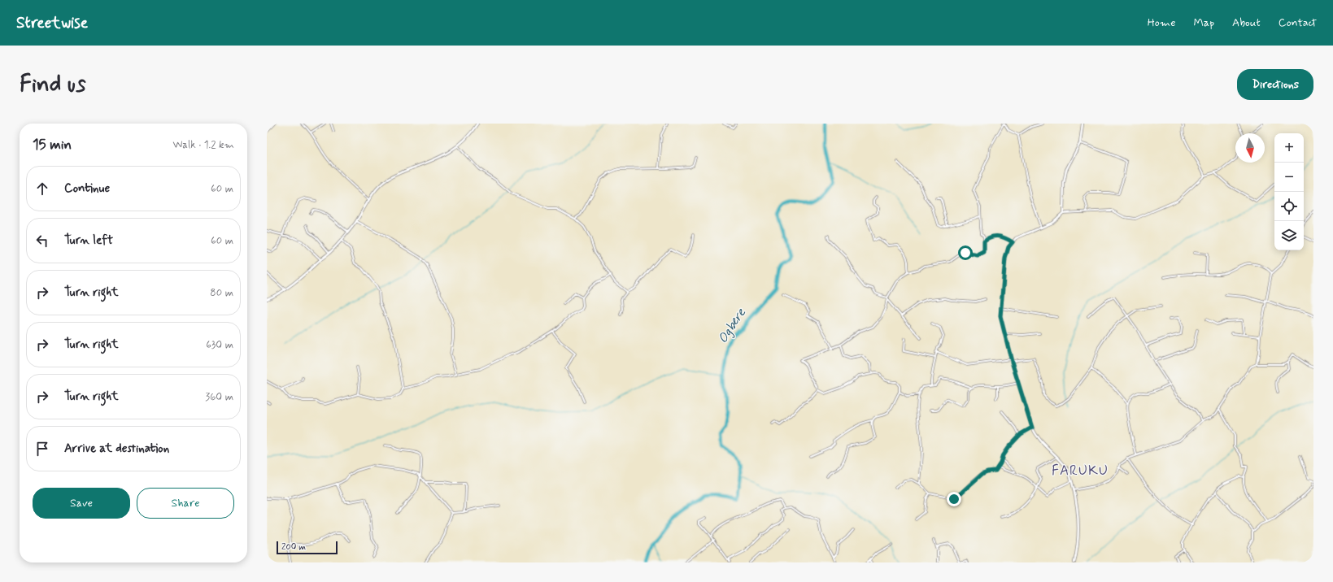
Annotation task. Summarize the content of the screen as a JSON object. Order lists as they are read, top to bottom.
{
  "districts": ["FARUKU"],
  "water": ["Ogbere"],
  "scale_bar": "200 m",
  "north": "bottom",
  "page": {
    "header": "Streetwise",
    "nav": [
      "Home",
      "Map",
      "About",
      "Contact"
    ],
    "buttons": [
      "Directions",
      ["Save", "Share"]
    ],
    "title": "Find us",
    "heading": ["15 min", "Walk · 1.2 km"],
    "map_buttons": ["+", "−"],
    "list": [
      ["Continue", "60 m"],
      ["Turn left", "60 m"],
      ["Turn right", "80 m"],
      ["Turn right", "630 m"],
      ["Turn right", "360 m"],
      "Arrive at destination"
    ],
    "scale": "200 m"
  }
}
